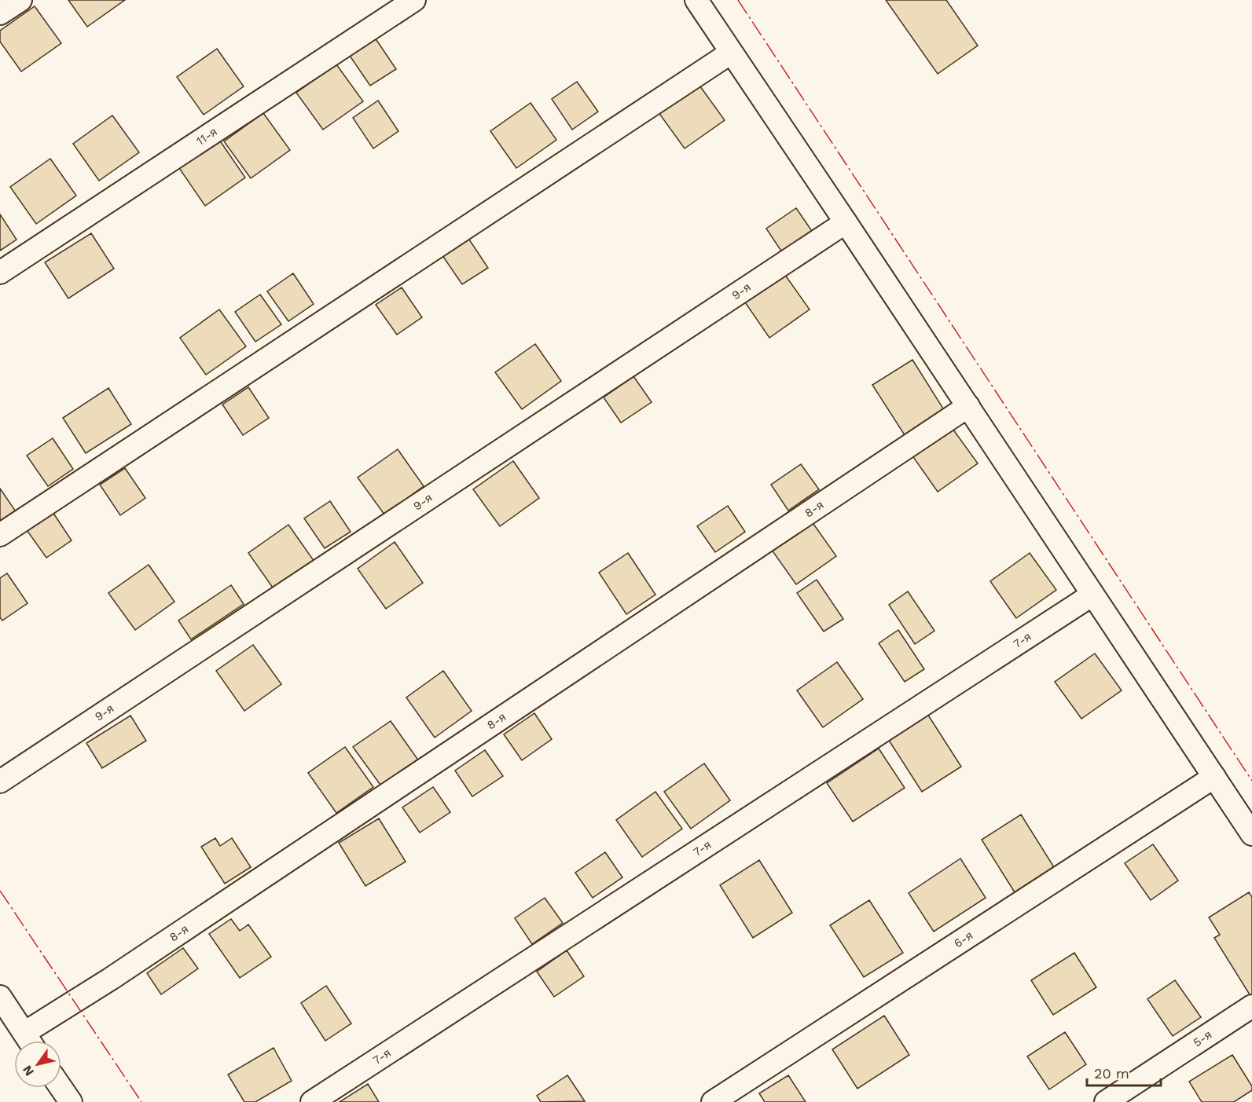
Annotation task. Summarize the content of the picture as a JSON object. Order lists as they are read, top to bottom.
{
  "streets": {
    "street": [
      "11-я",
      "9-я",
      "8-я",
      "7-я",
      "6-я",
      "5-я"
    ]
  },
  "scale_bar": "20 m",
  "north": "bottom left"
}
